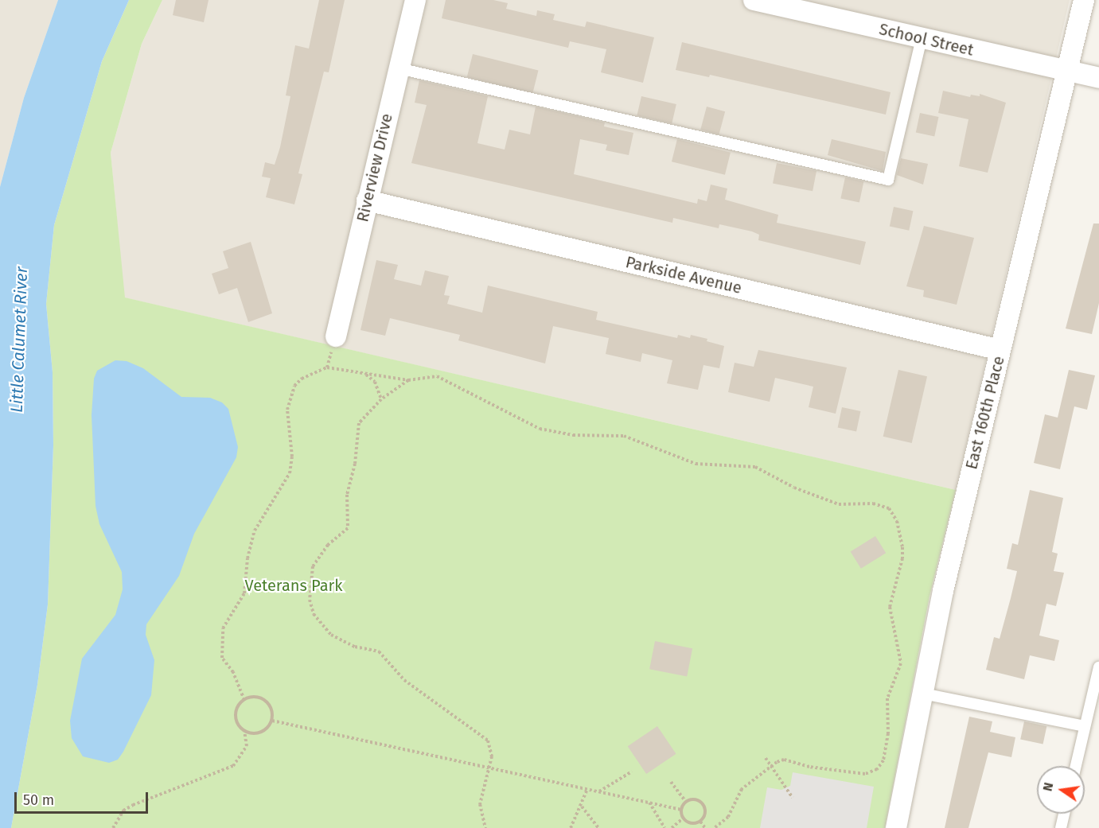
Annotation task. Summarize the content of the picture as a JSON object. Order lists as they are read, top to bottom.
{
  "streets": {
    "street": [
      "School Street",
      "Riverview Drive",
      "Parkside Avenue",
      "East 160th Place"
    ]
  },
  "crossings": [
    ["School Street", "East 160th Place"],
    ["Riverview Drive", "Parkside Avenue"],
    ["Parkside Avenue", "East 160th Place"]
  ],
  "water": ["Little Calumet River"],
  "parks": ["Veterans Park"],
  "scale_bar": "50 m",
  "north": "left"
}
